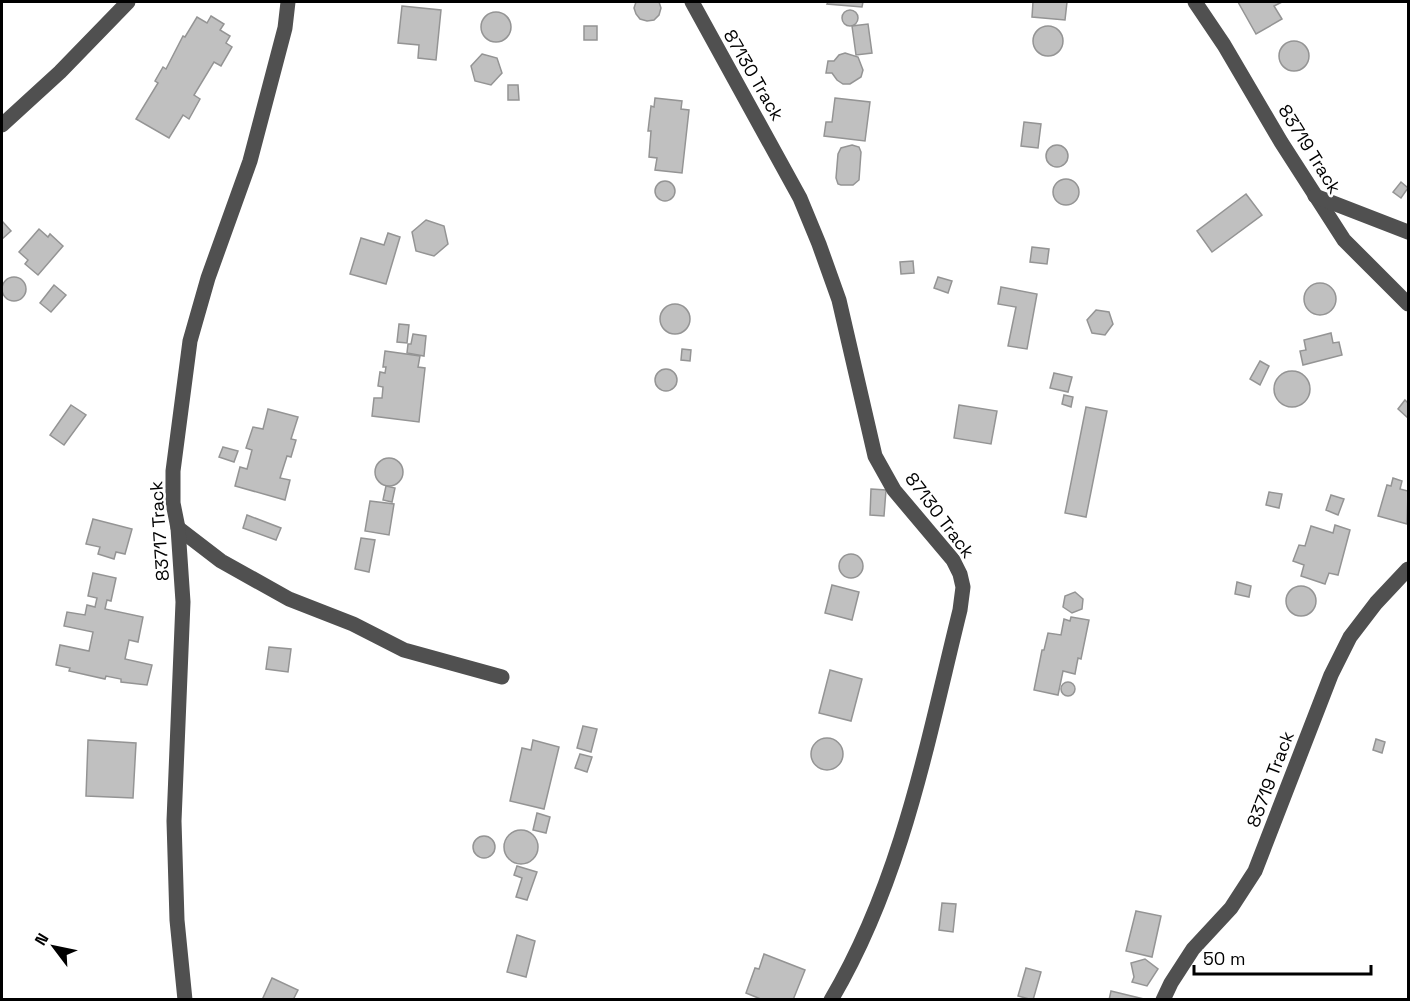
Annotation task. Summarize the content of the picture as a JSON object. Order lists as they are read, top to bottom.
{
  "streets": {
    "street": ["87130 Track", "83719 Track", "83717 Track"]
  },
  "scale_bar": "50 m",
  "north": "top left"
}
